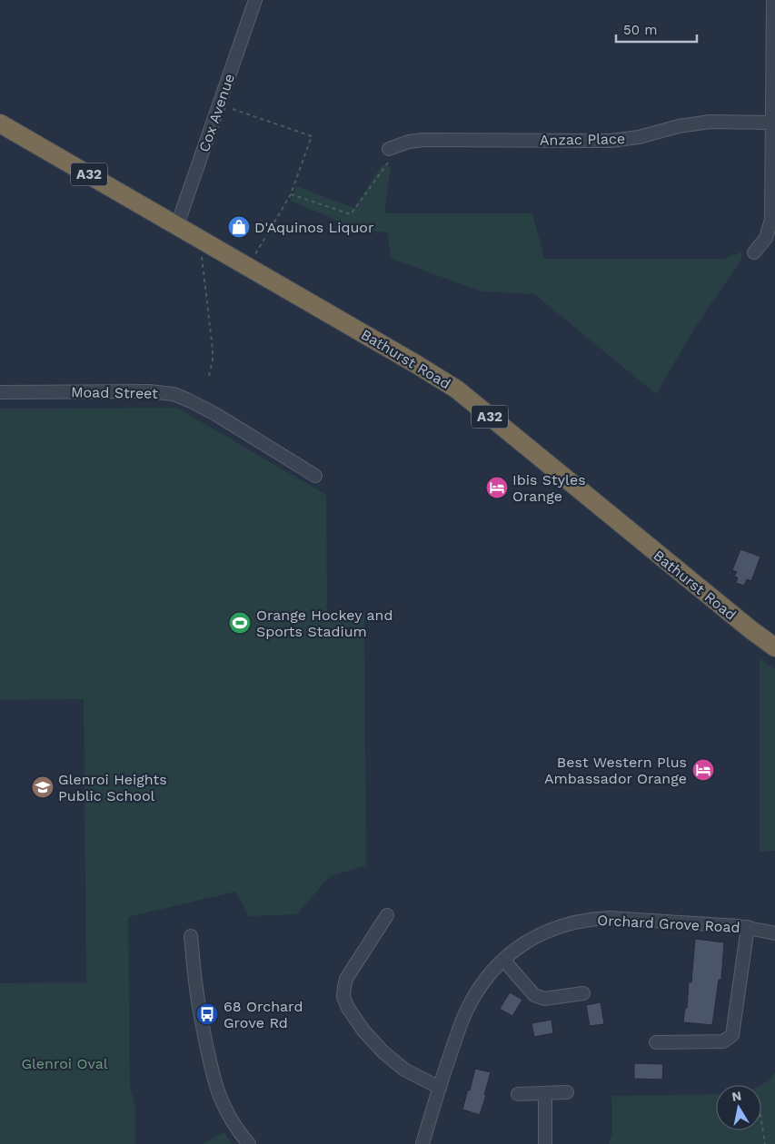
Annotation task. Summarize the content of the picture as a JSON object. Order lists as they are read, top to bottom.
{
  "streets": {
    "highway": ["A32", "Bathurst Road"],
    "street": [
      "Cox Avenue",
      "Anzac Place",
      "Moad Street",
      "Orchard Grove Road"
    ]
  },
  "crossings": [
    ["Cox Avenue", "Bathurst Road"]
  ],
  "parks": ["Glenroi Oval"],
  "places": {
    "shop": ["D'Aquinos Liquor"],
    "hotel": ["Ibis Styles Orange", "Best Western Plus Ambassador Orange"],
    "sports": ["Orange Hockey and Sports Stadium"],
    "school or university": ["Glenroi Heights Public School"],
    "bus stop": ["68 Orchard Grove Rd"]
  },
  "scale_bar": "50 m",
  "north": "top"
}
